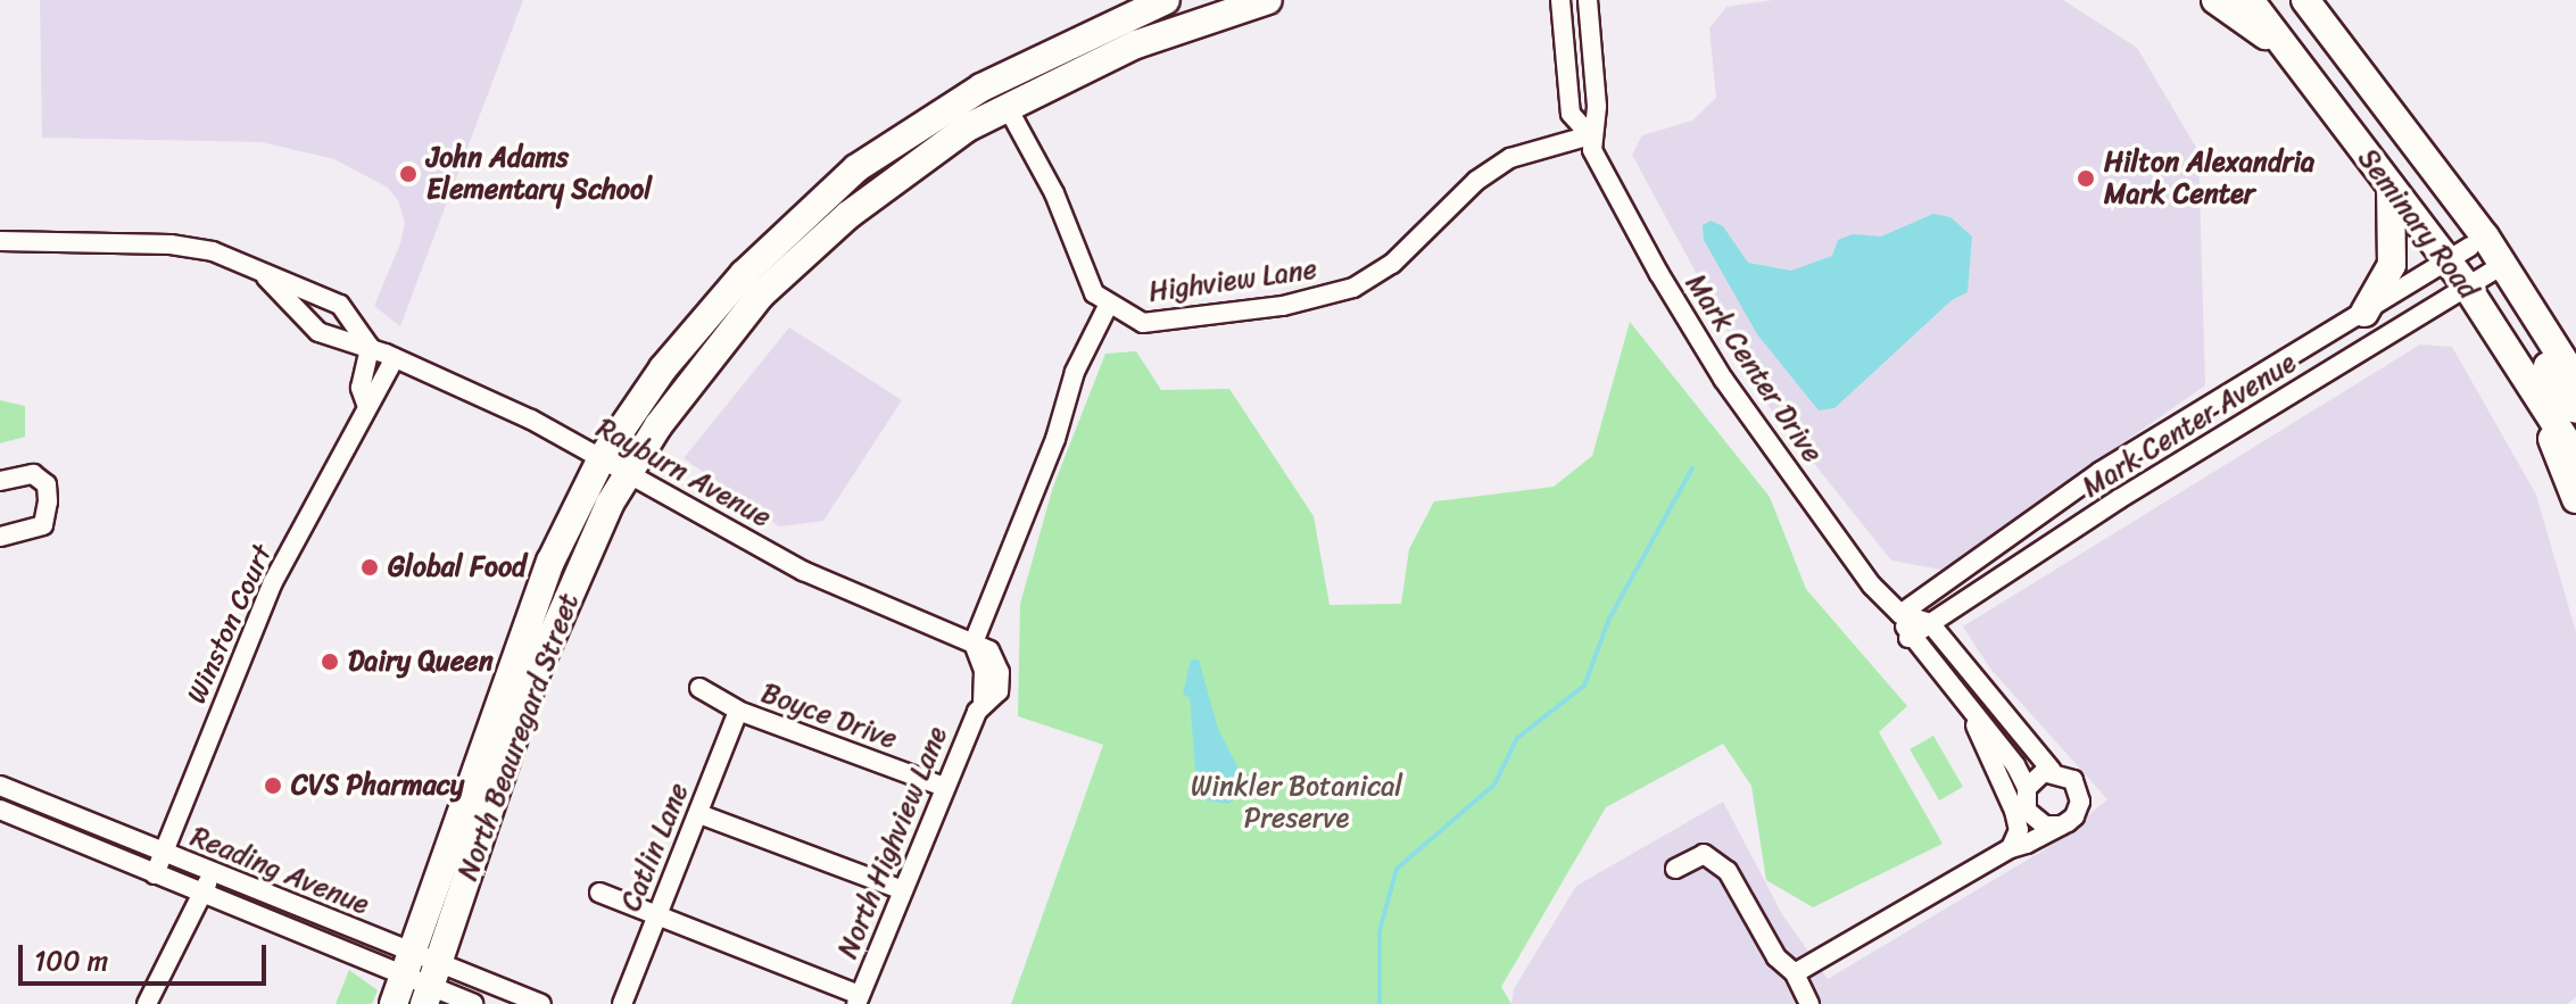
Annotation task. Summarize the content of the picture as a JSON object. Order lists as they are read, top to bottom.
{
  "streets": {
    "main road": ["Seminary Road", "North Beauregard Street"],
    "street": [
      "Highview Lane",
      "Mark Center Drive",
      "Mark Center Avenue",
      "Rayburn Avenue",
      "Winston Court",
      "Boyce Drive",
      "North Highview Lane",
      "Catlin Lane",
      "Reading Avenue"
    ]
  },
  "crossings": [
    ["Seminary Road", "Mark Center Avenue"],
    ["Highview Lane", "Mark Center Drive"],
    ["Mark Center Drive", "Mark Center Avenue"],
    ["Rayburn Avenue", "Winston Court"],
    ["Rayburn Avenue", "North Beauregard Street"],
    ["Rayburn Avenue", "North Highview Lane"],
    ["Winston Court", "Reading Avenue"],
    ["Boyce Drive", "North Highview Lane"],
    ["Boyce Drive", "Catlin Lane"],
    ["North Beauregard Street", "Reading Avenue"]
  ],
  "parks": ["Winkler Botanical Preserve"],
  "places": [
    "John Adams Elementary School",
    "Hilton Alexandria Mark Center",
    "Global Food",
    "Dairy Queen",
    "CVS Pharmacy"
  ],
  "scale_bar": "100 m"
}
